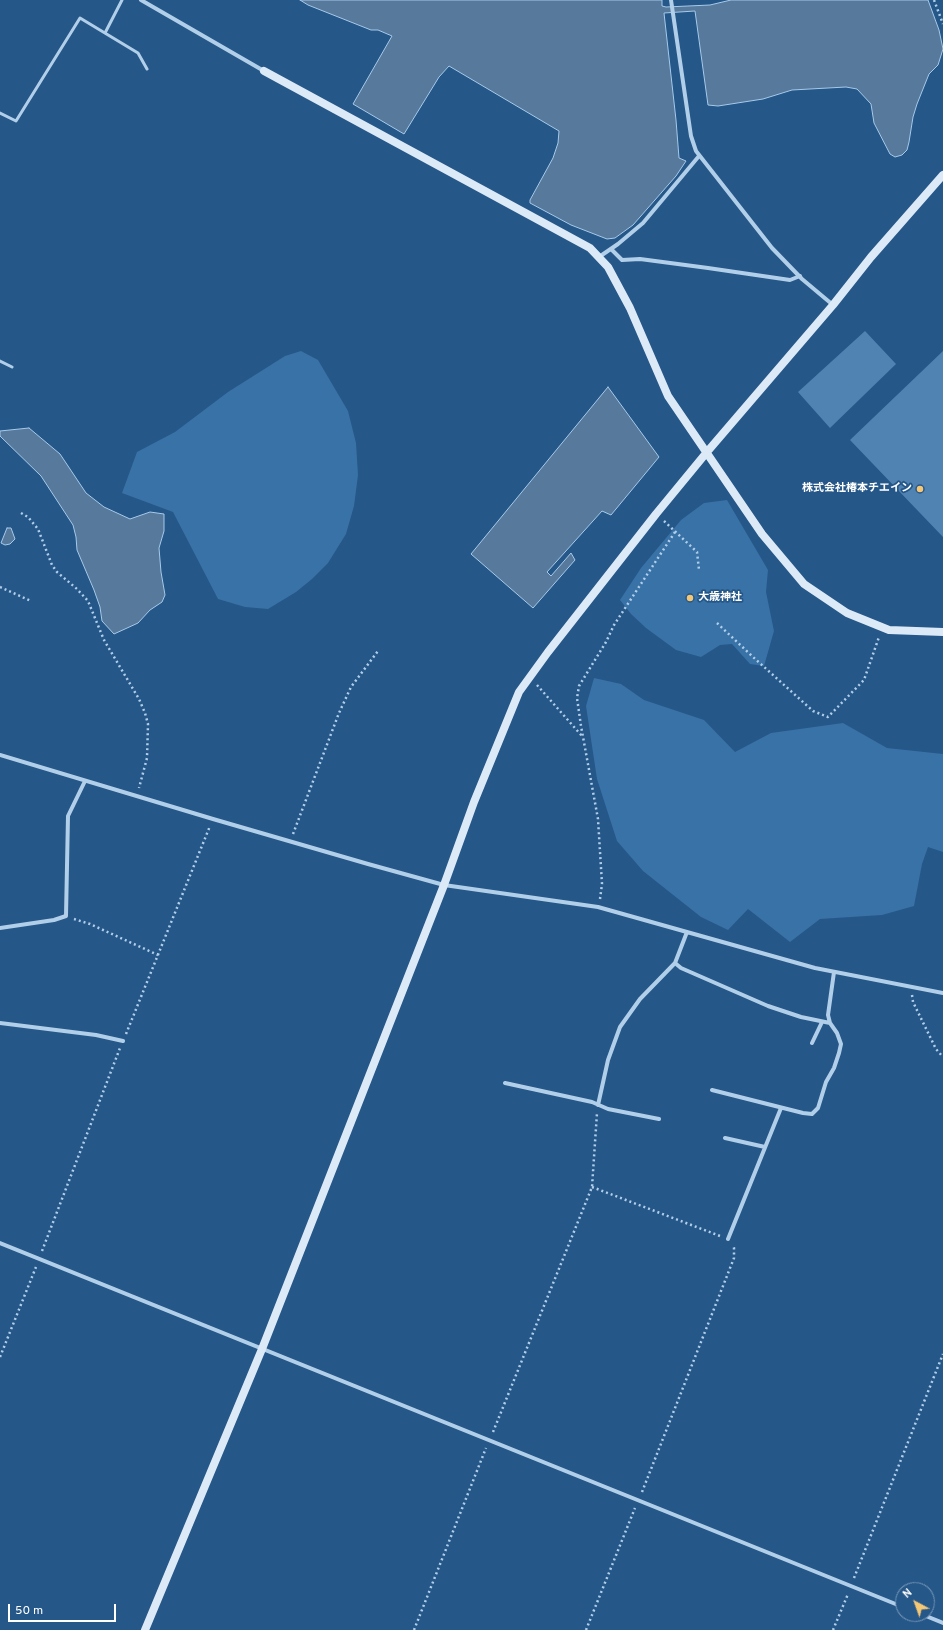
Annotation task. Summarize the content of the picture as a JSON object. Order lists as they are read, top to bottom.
{
  "places": ["株式会社椿本チエイン", "大歳神社"],
  "scale_bar": "50 m",
  "north": "top left"
}
